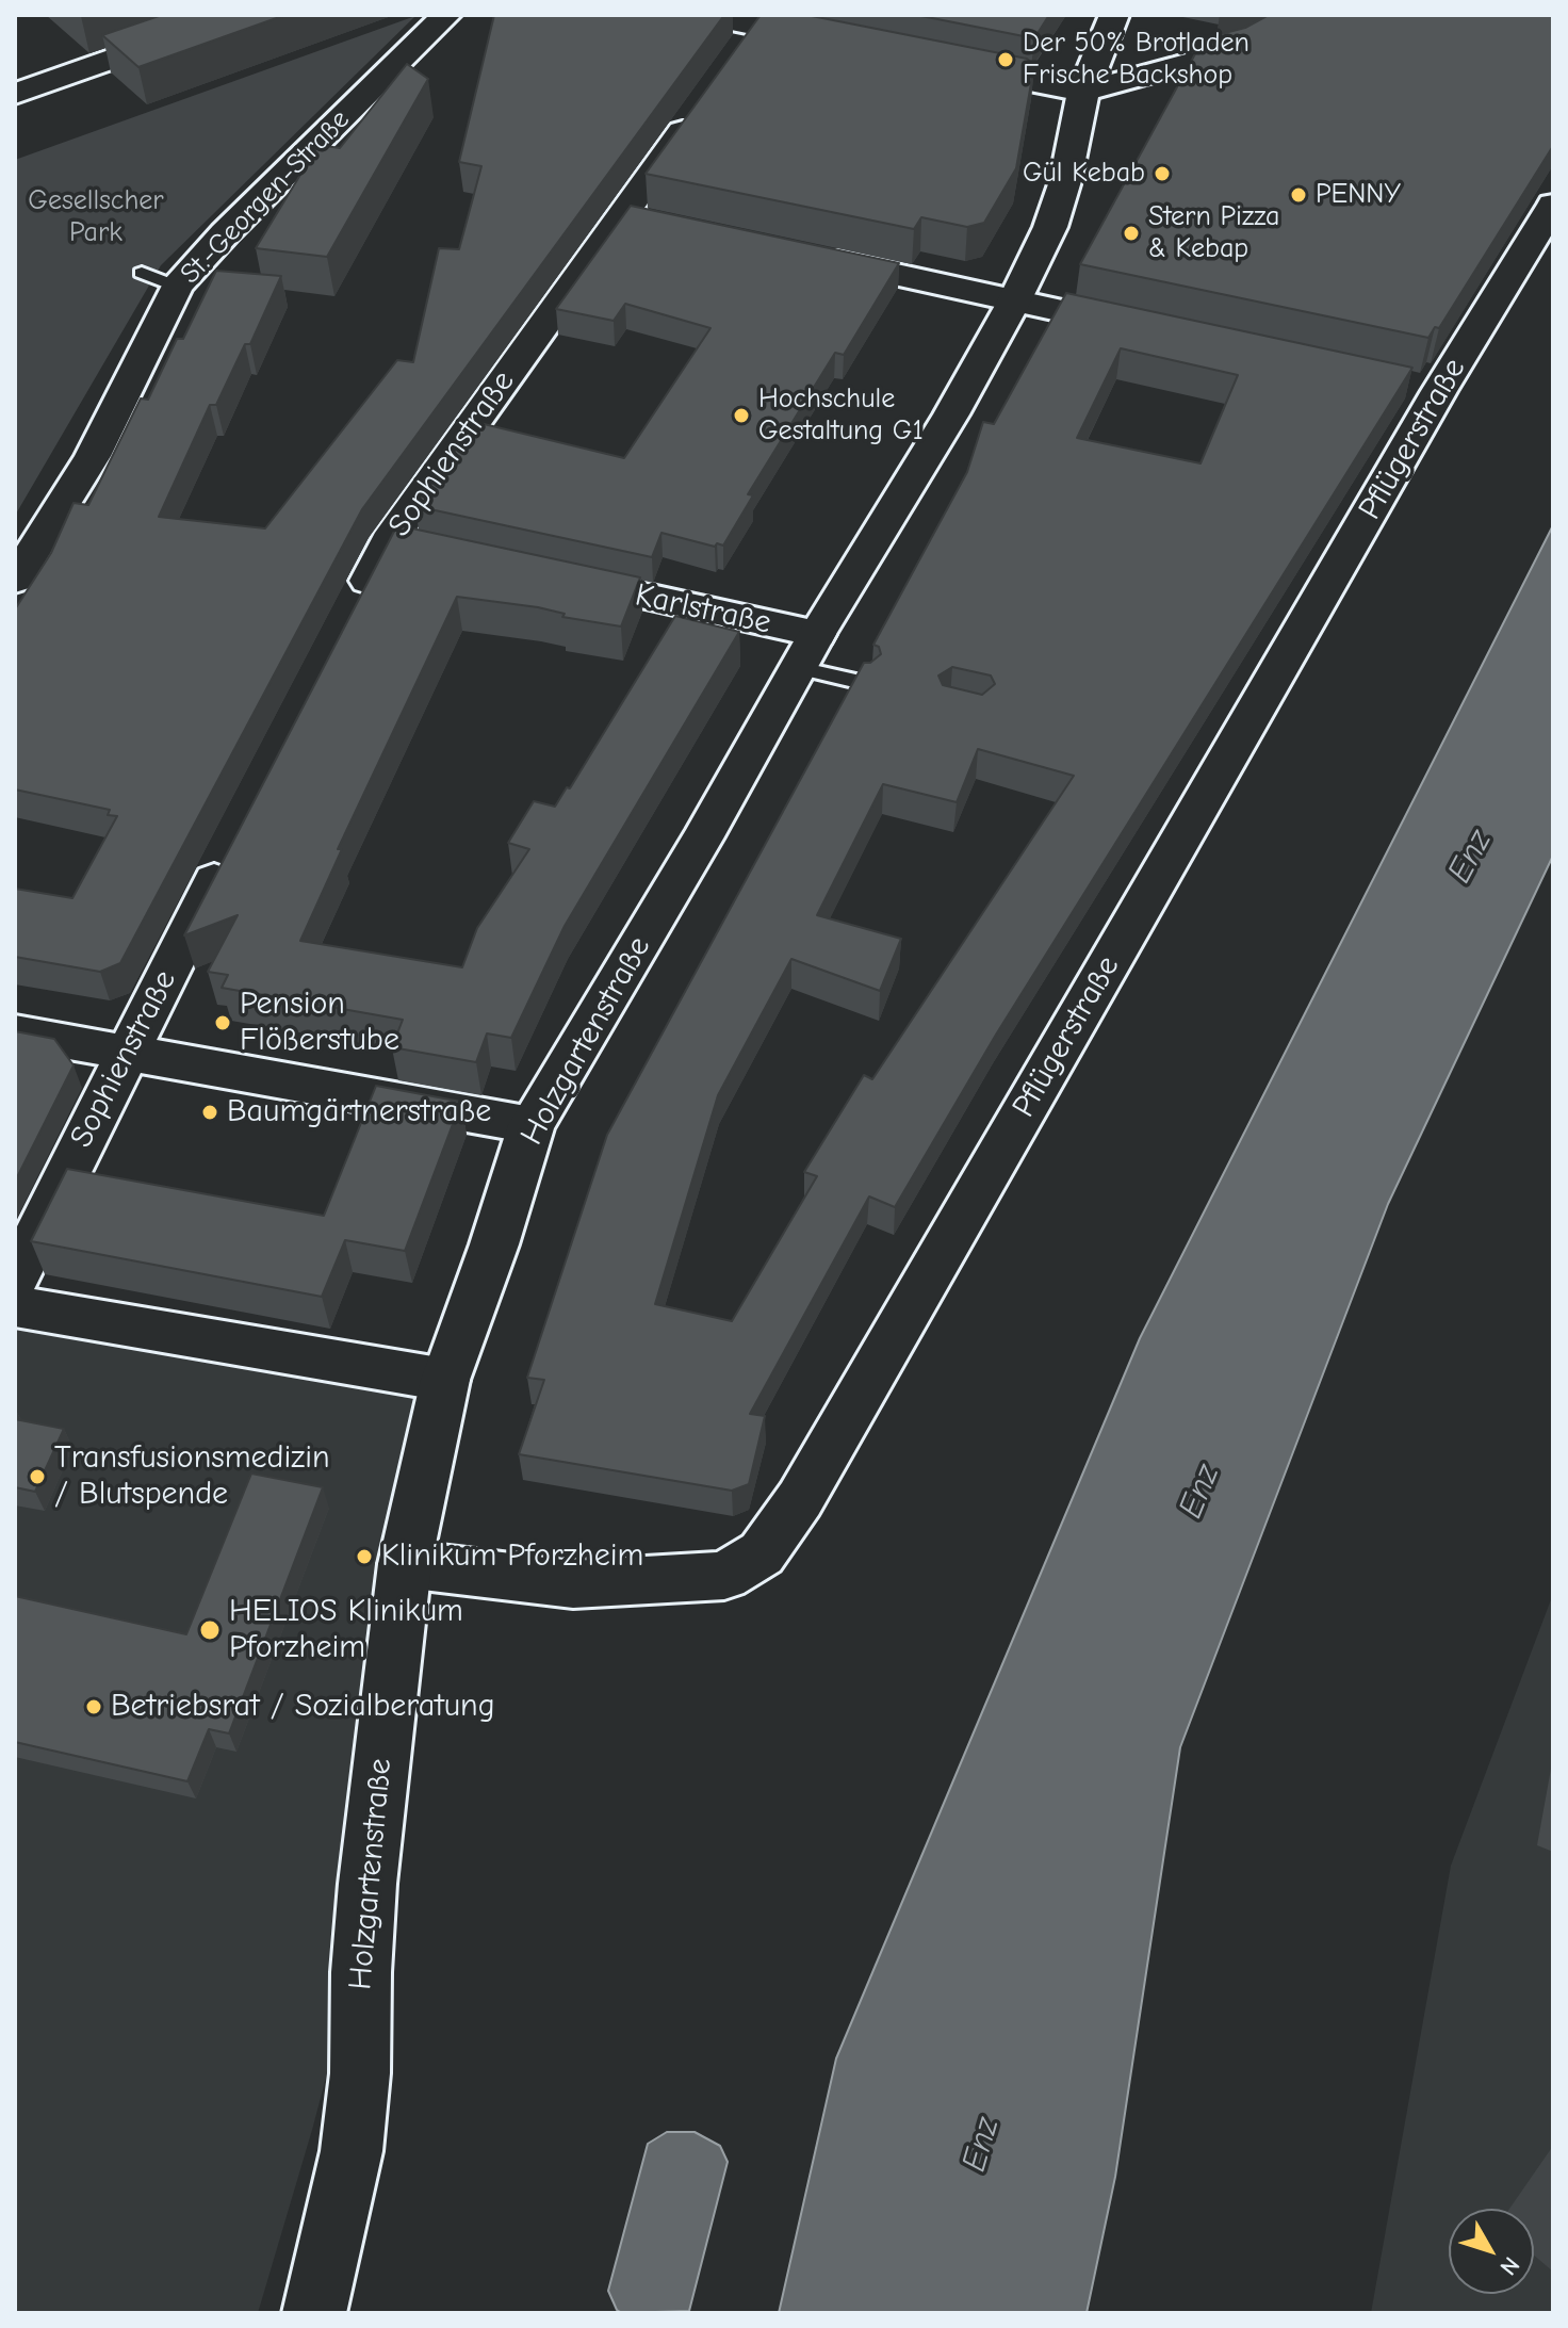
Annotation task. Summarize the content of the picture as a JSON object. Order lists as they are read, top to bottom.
{
  "streets": {
    "street": [
      "St.-Georgen-Straße",
      "Pflügerstraße",
      "Sophienstraße",
      "Karlstraße",
      "Holzgartenstraße"
    ]
  },
  "crossings": [
    ["Pflügerstraße", "Holzgartenstraße"],
    ["Karlstraße", "Holzgartenstraße"]
  ],
  "water": ["Enz"],
  "parks": ["Gesellscher Park"],
  "places": [
    "Der 50% Brotladen Frische Backshop",
    "Gül Kebab",
    "PENNY",
    "Stern Pizza & Kebap",
    "Hochschule Gestaltung G1",
    "Pension Flößerstube",
    "Baumgärtnerstraße",
    "Transfusionsmedizin / Blutspende",
    "Klinikum Pforzheim",
    "HELIOS Klinikum Pforzheim",
    "Betriebsrat / Sozialberatung"
  ],
  "north": "bottom right"
}
